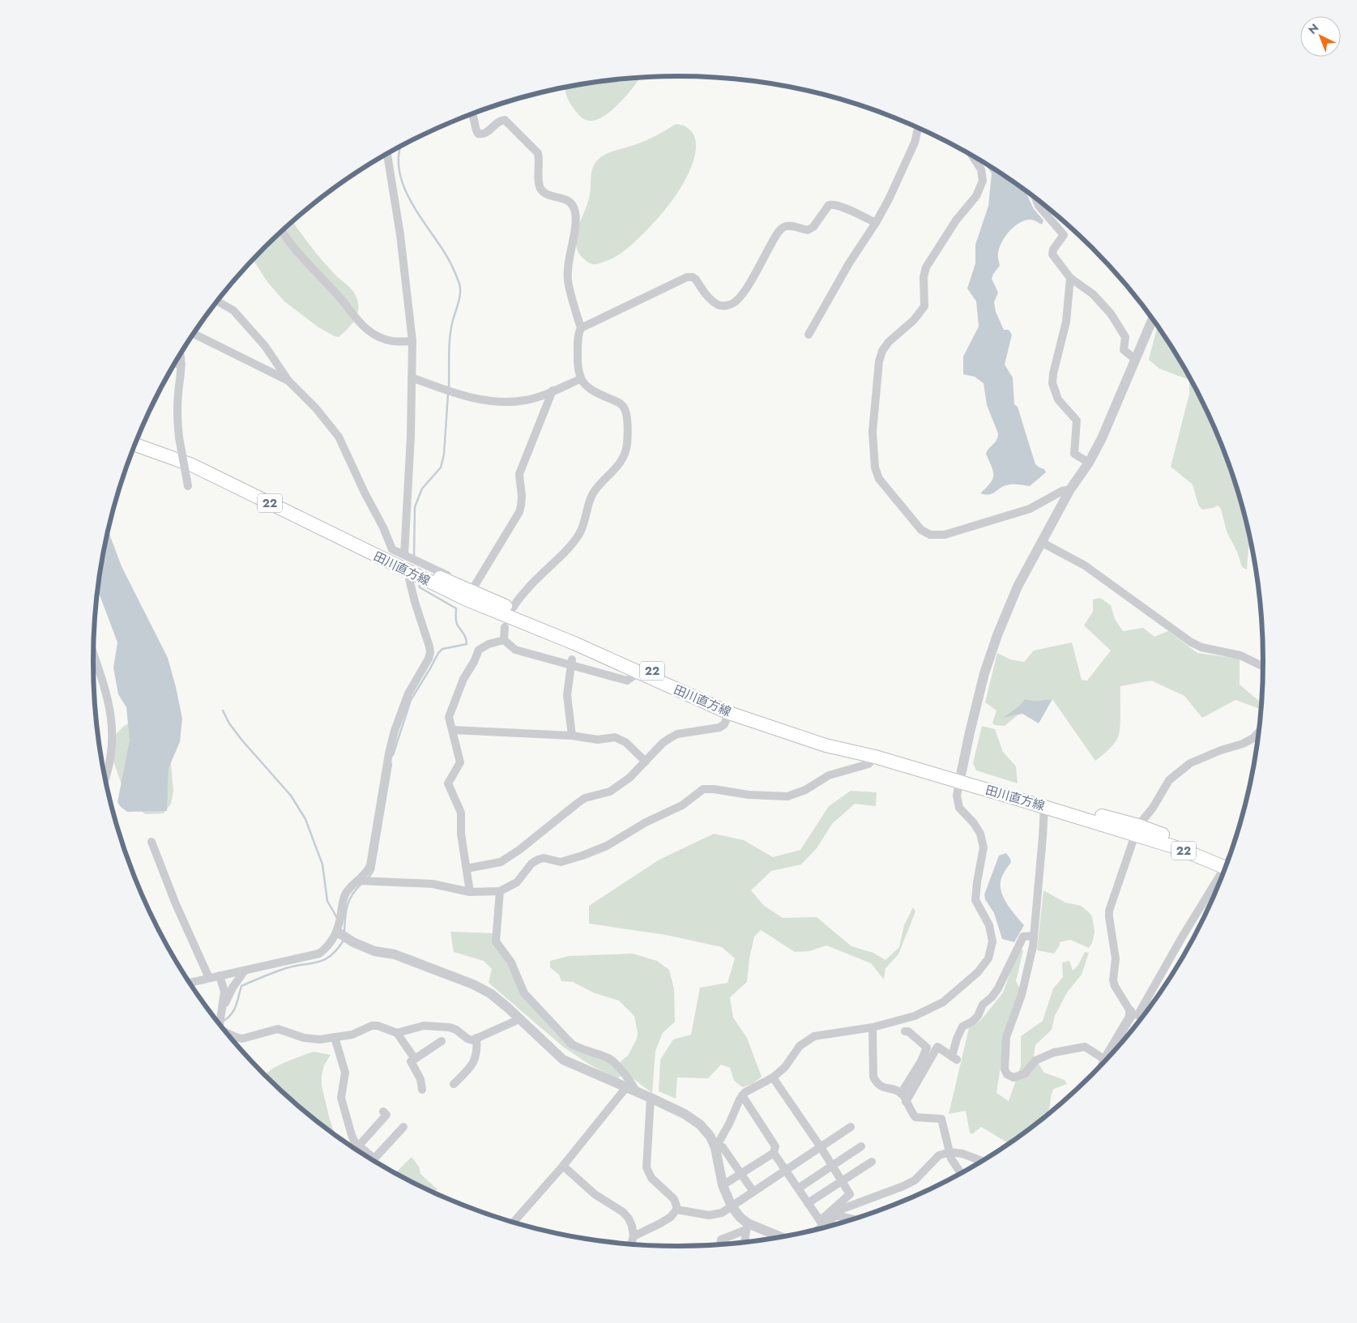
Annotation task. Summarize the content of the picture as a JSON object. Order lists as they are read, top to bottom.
{
  "streets": {
    "main road": ["22", "田川直方線"]
  },
  "north": "top left"
}
